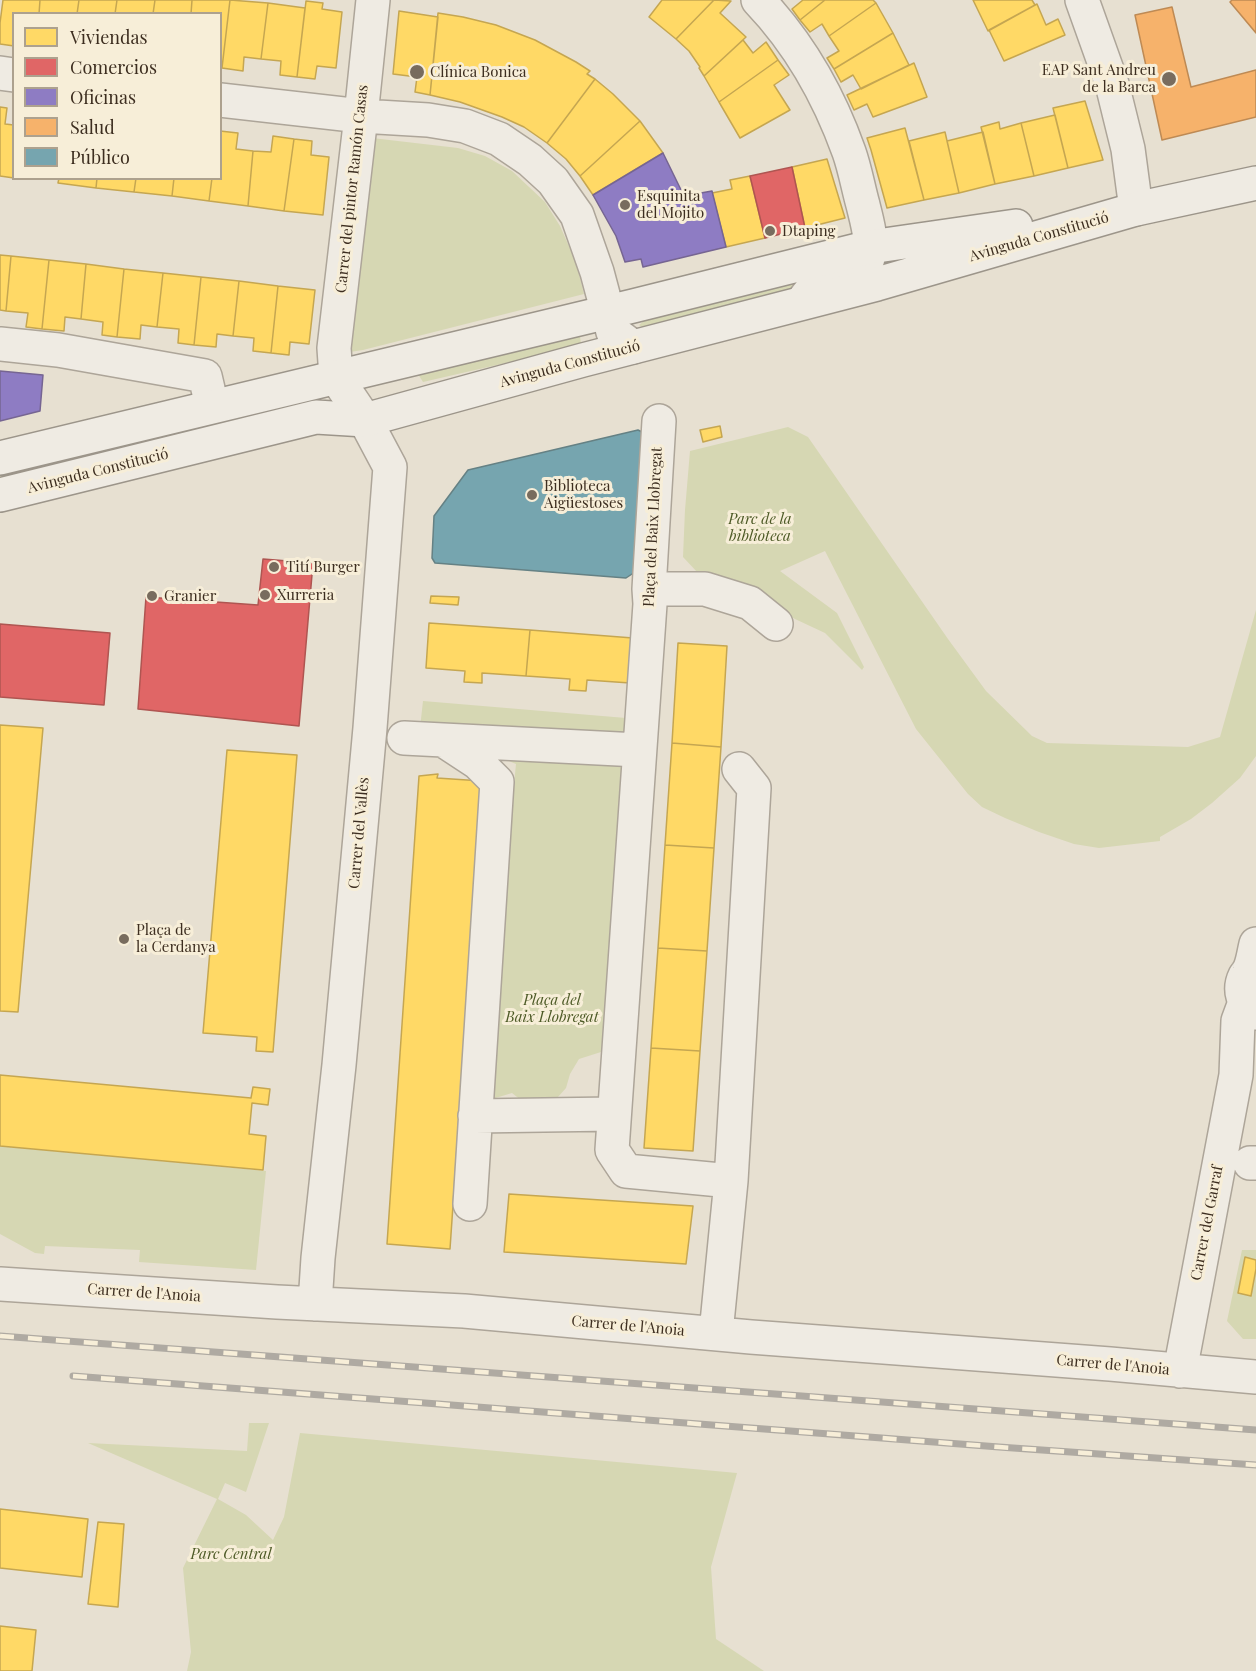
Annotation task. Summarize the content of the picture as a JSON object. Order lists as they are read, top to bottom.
{
  "streets": {
    "street": [
      "Carrer del pintor Ramón Casas",
      "Avinguda Constitució",
      "Plaça del Baix Llobregat",
      "Carrer del Vallès",
      "Carrer del Garraf",
      "Carrer de l'Anoia"
    ]
  },
  "crossings": [
    ["Carrer del pintor Ramón Casas", "Avinguda Constitució"],
    ["Carrer del pintor Ramón Casas", "Carrer del Vallès"],
    ["Avinguda Constitució", "Carrer del Vallès"],
    ["Carrer del Vallès", "Carrer de l'Anoia"],
    ["Carrer del Garraf", "Carrer de l'Anoia"]
  ],
  "parks": ["Parc de la biblioteca", "Plaça del Baix Llobregat", "Parc Central"],
  "places": [
    "Clínica Bonica",
    "EAP Sant Andreu de la Barca",
    "Esquinita del Mojito",
    "Dtaping",
    "Biblioteca Aigüestoses",
    "Tití Burger",
    "Xurreria",
    "Granier",
    "Plaça de la Cerdanya"
  ],
  "legend": [
    "Viviendas",
    "Comercios",
    "Oficinas",
    "Salud",
    "Público"
  ]
}
